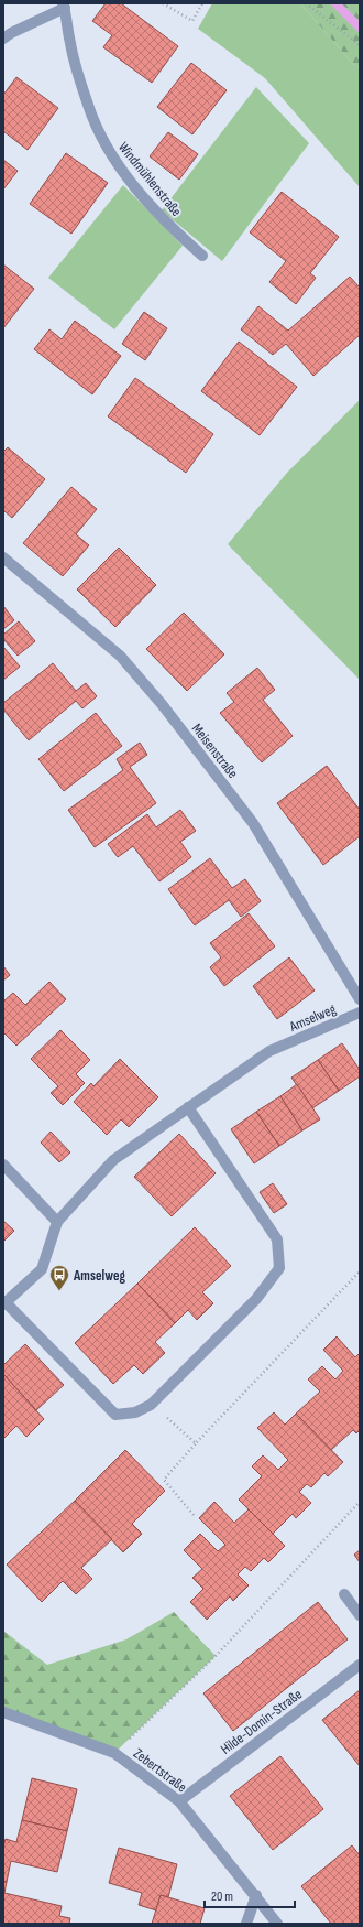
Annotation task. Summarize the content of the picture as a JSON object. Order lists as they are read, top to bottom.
{
  "streets": {
    "street": [
      "Windmühlenstraße",
      "Meisenstraße",
      "Amselweg",
      "Hilde-Domin-Straße",
      "Zebertstraße"
    ]
  },
  "crossings": [
    ["Hilde-Domin-Straße", "Zebertstraße"]
  ],
  "places": {
    "bus stop": ["Amselweg"]
  },
  "scale_bar": "20 m"
}
